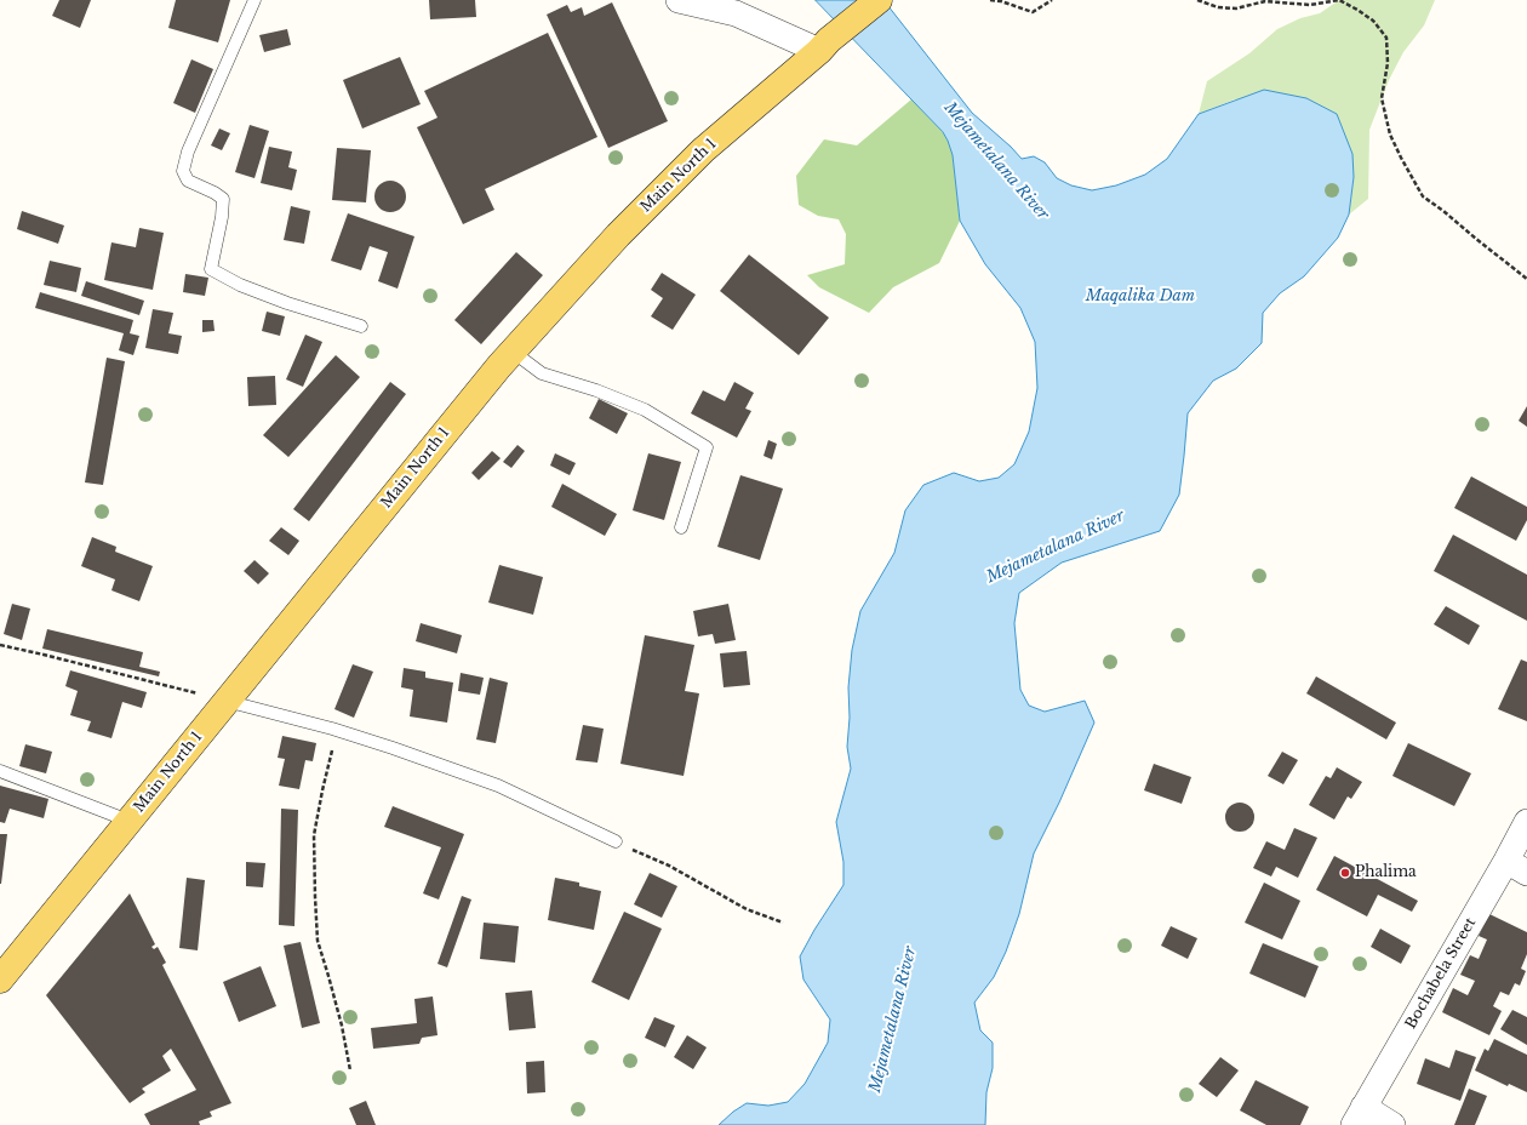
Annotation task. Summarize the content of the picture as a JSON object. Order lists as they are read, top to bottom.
{
  "streets": {
    "main road": ["Main North 1"],
    "street": ["Bochabela Street"]
  },
  "water": ["Mejametalana River", "Maqalika Dam"],
  "places": ["Phalima"]
}
